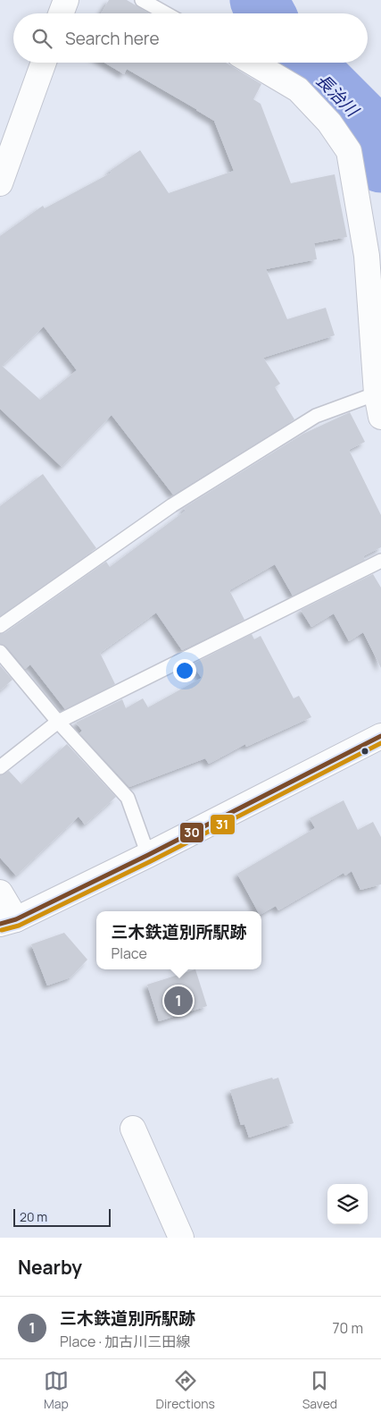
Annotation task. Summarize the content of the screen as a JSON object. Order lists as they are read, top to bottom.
{
  "water": ["長治川"],
  "lines": ["transit line 30", "transit line 31"],
  "scale_bar": "20 m",
  "page": {
    "search": "Search here",
    "popup": ["三木鉄道別所駅跡", "Place"],
    "pins": "1",
    "scale": "20 m",
    "heading": "Nearby",
    "list": [
      {
        "mark": "1",
        "name": "三木鉄道別所駅跡",
        "note": "Place · 加古川三田線",
        "value": "70 m"
      }
    ],
    "nav": ["Map", "Directions", "Saved"]
  }
}
